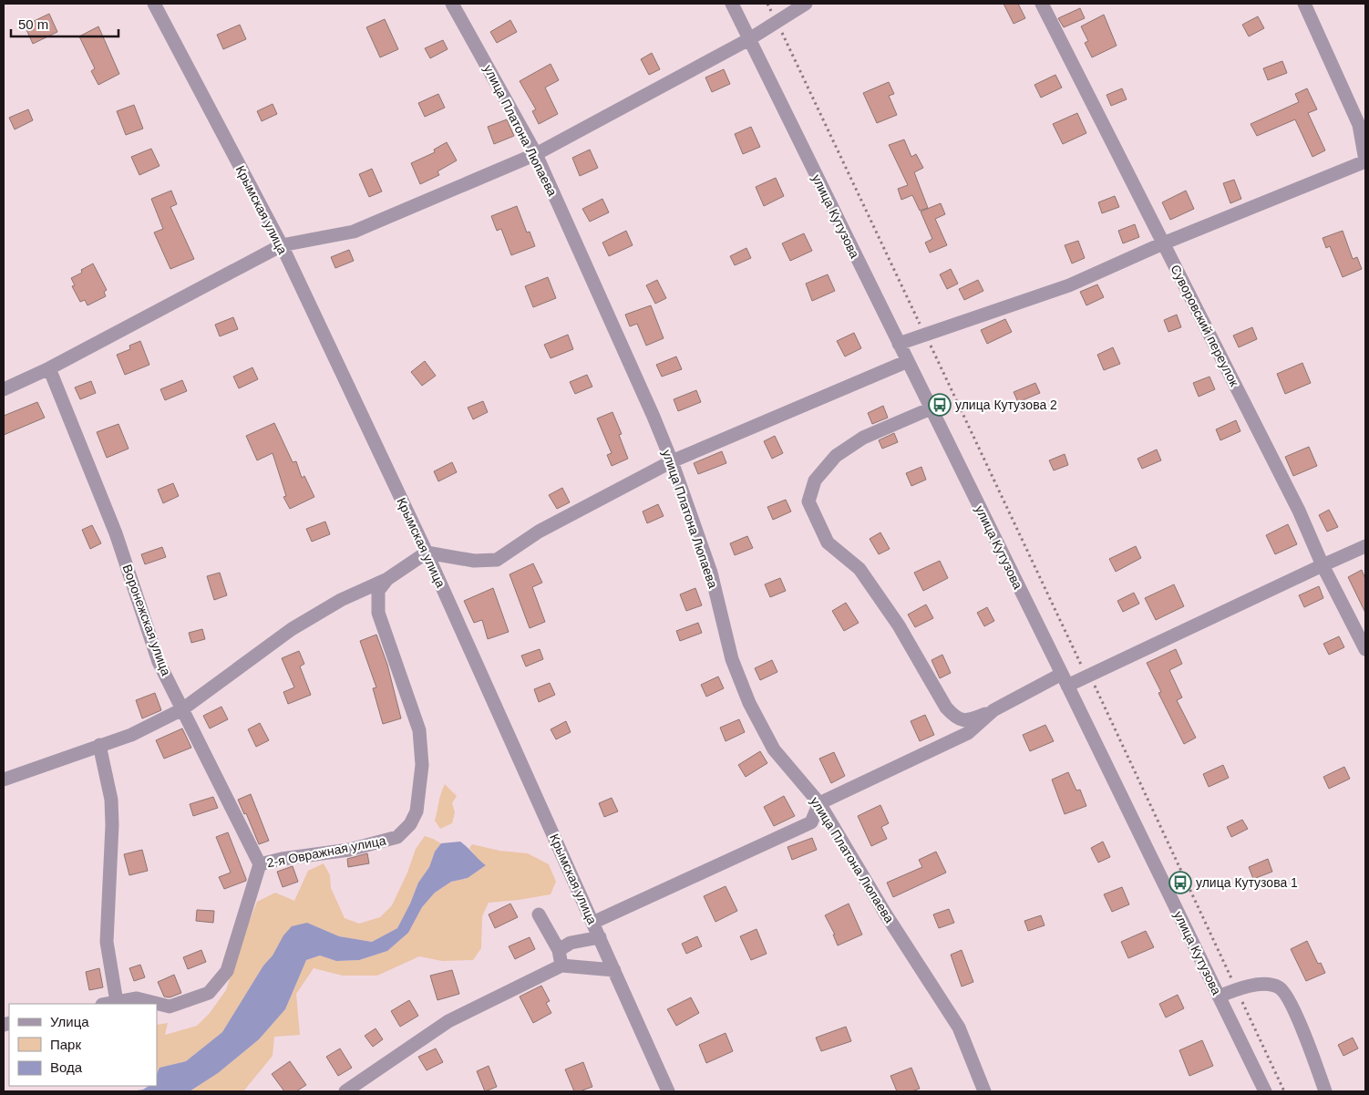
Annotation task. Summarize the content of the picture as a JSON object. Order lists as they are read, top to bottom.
{
  "streets": {
    "street": [
      "улица Платона Люпаева",
      "Крымская улица",
      "улица Кутузова",
      "Суворовский переулок",
      "Воронежская улица",
      "2-я Овражная улица"
    ]
  },
  "crossings": [
    ["Воронежская улица", "2-я Овражная улица"]
  ],
  "places": {
    "bus stop": ["улица Кутузова 2", "улица Кутузова 1"]
  },
  "legend": ["Улица", "Парк", "Вода"],
  "scale_bar": "50 m"
}
